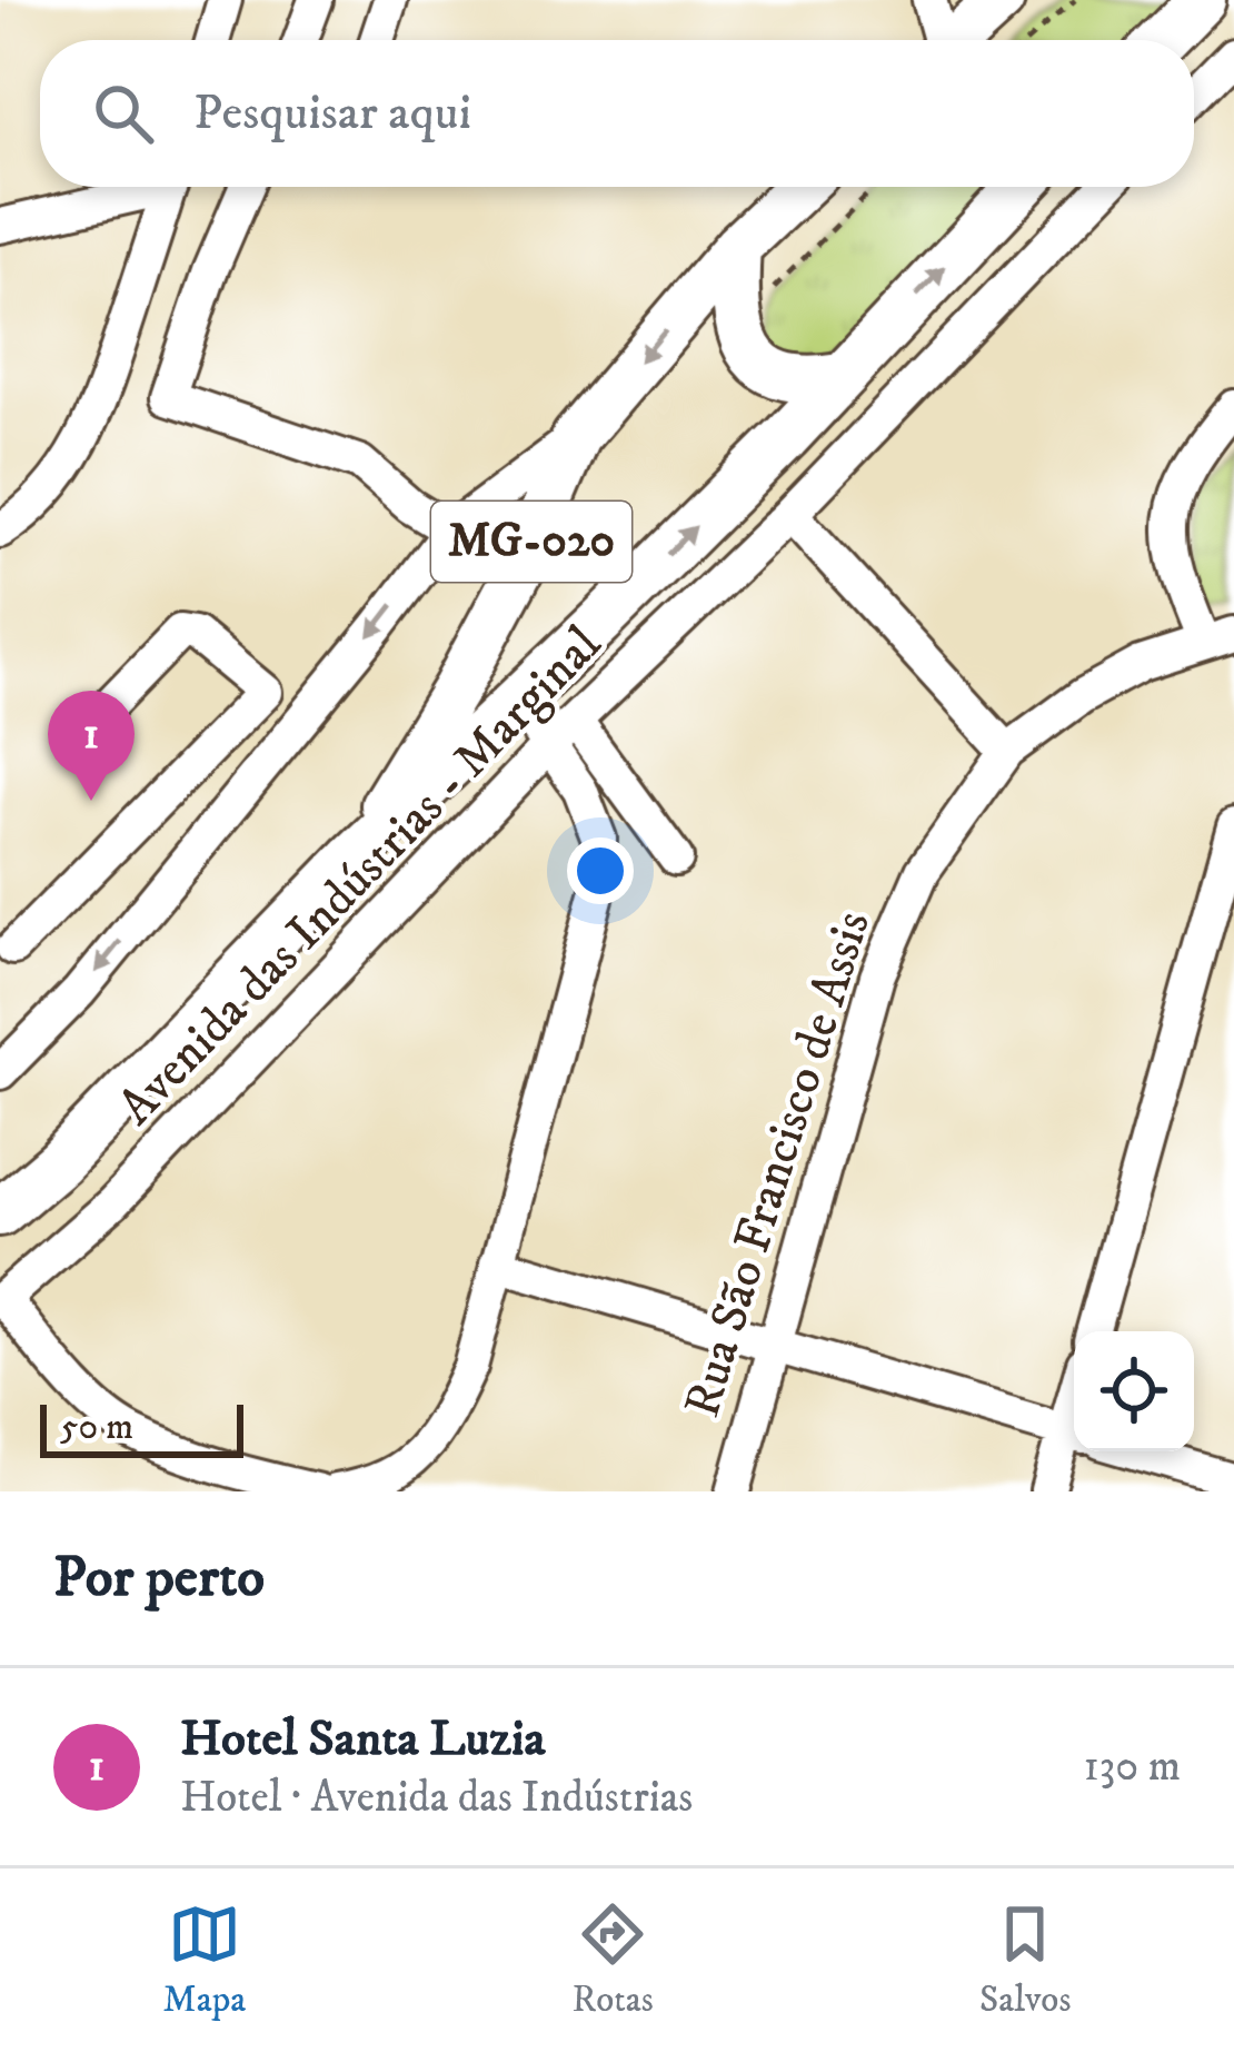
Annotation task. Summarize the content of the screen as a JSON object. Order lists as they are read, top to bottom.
{
  "streets": {
    "highway": ["MG-020"],
    "street": ["Avenida das Indústrias - Marginal", "Rua São Francisco de Assis"]
  },
  "scale_bar": "50 m",
  "page": {
    "search": "Pesquisar aqui",
    "pins": "1",
    "scale": "50 m",
    "heading": "Por perto",
    "list": [
      {
        "mark": "1",
        "name": "Hotel Santa Luzia",
        "note": "Hotel · Avenida das Indústrias",
        "value": "130 m"
      }
    ],
    "nav": ["Mapa", "Rotas", "Salvos"]
  }
}
